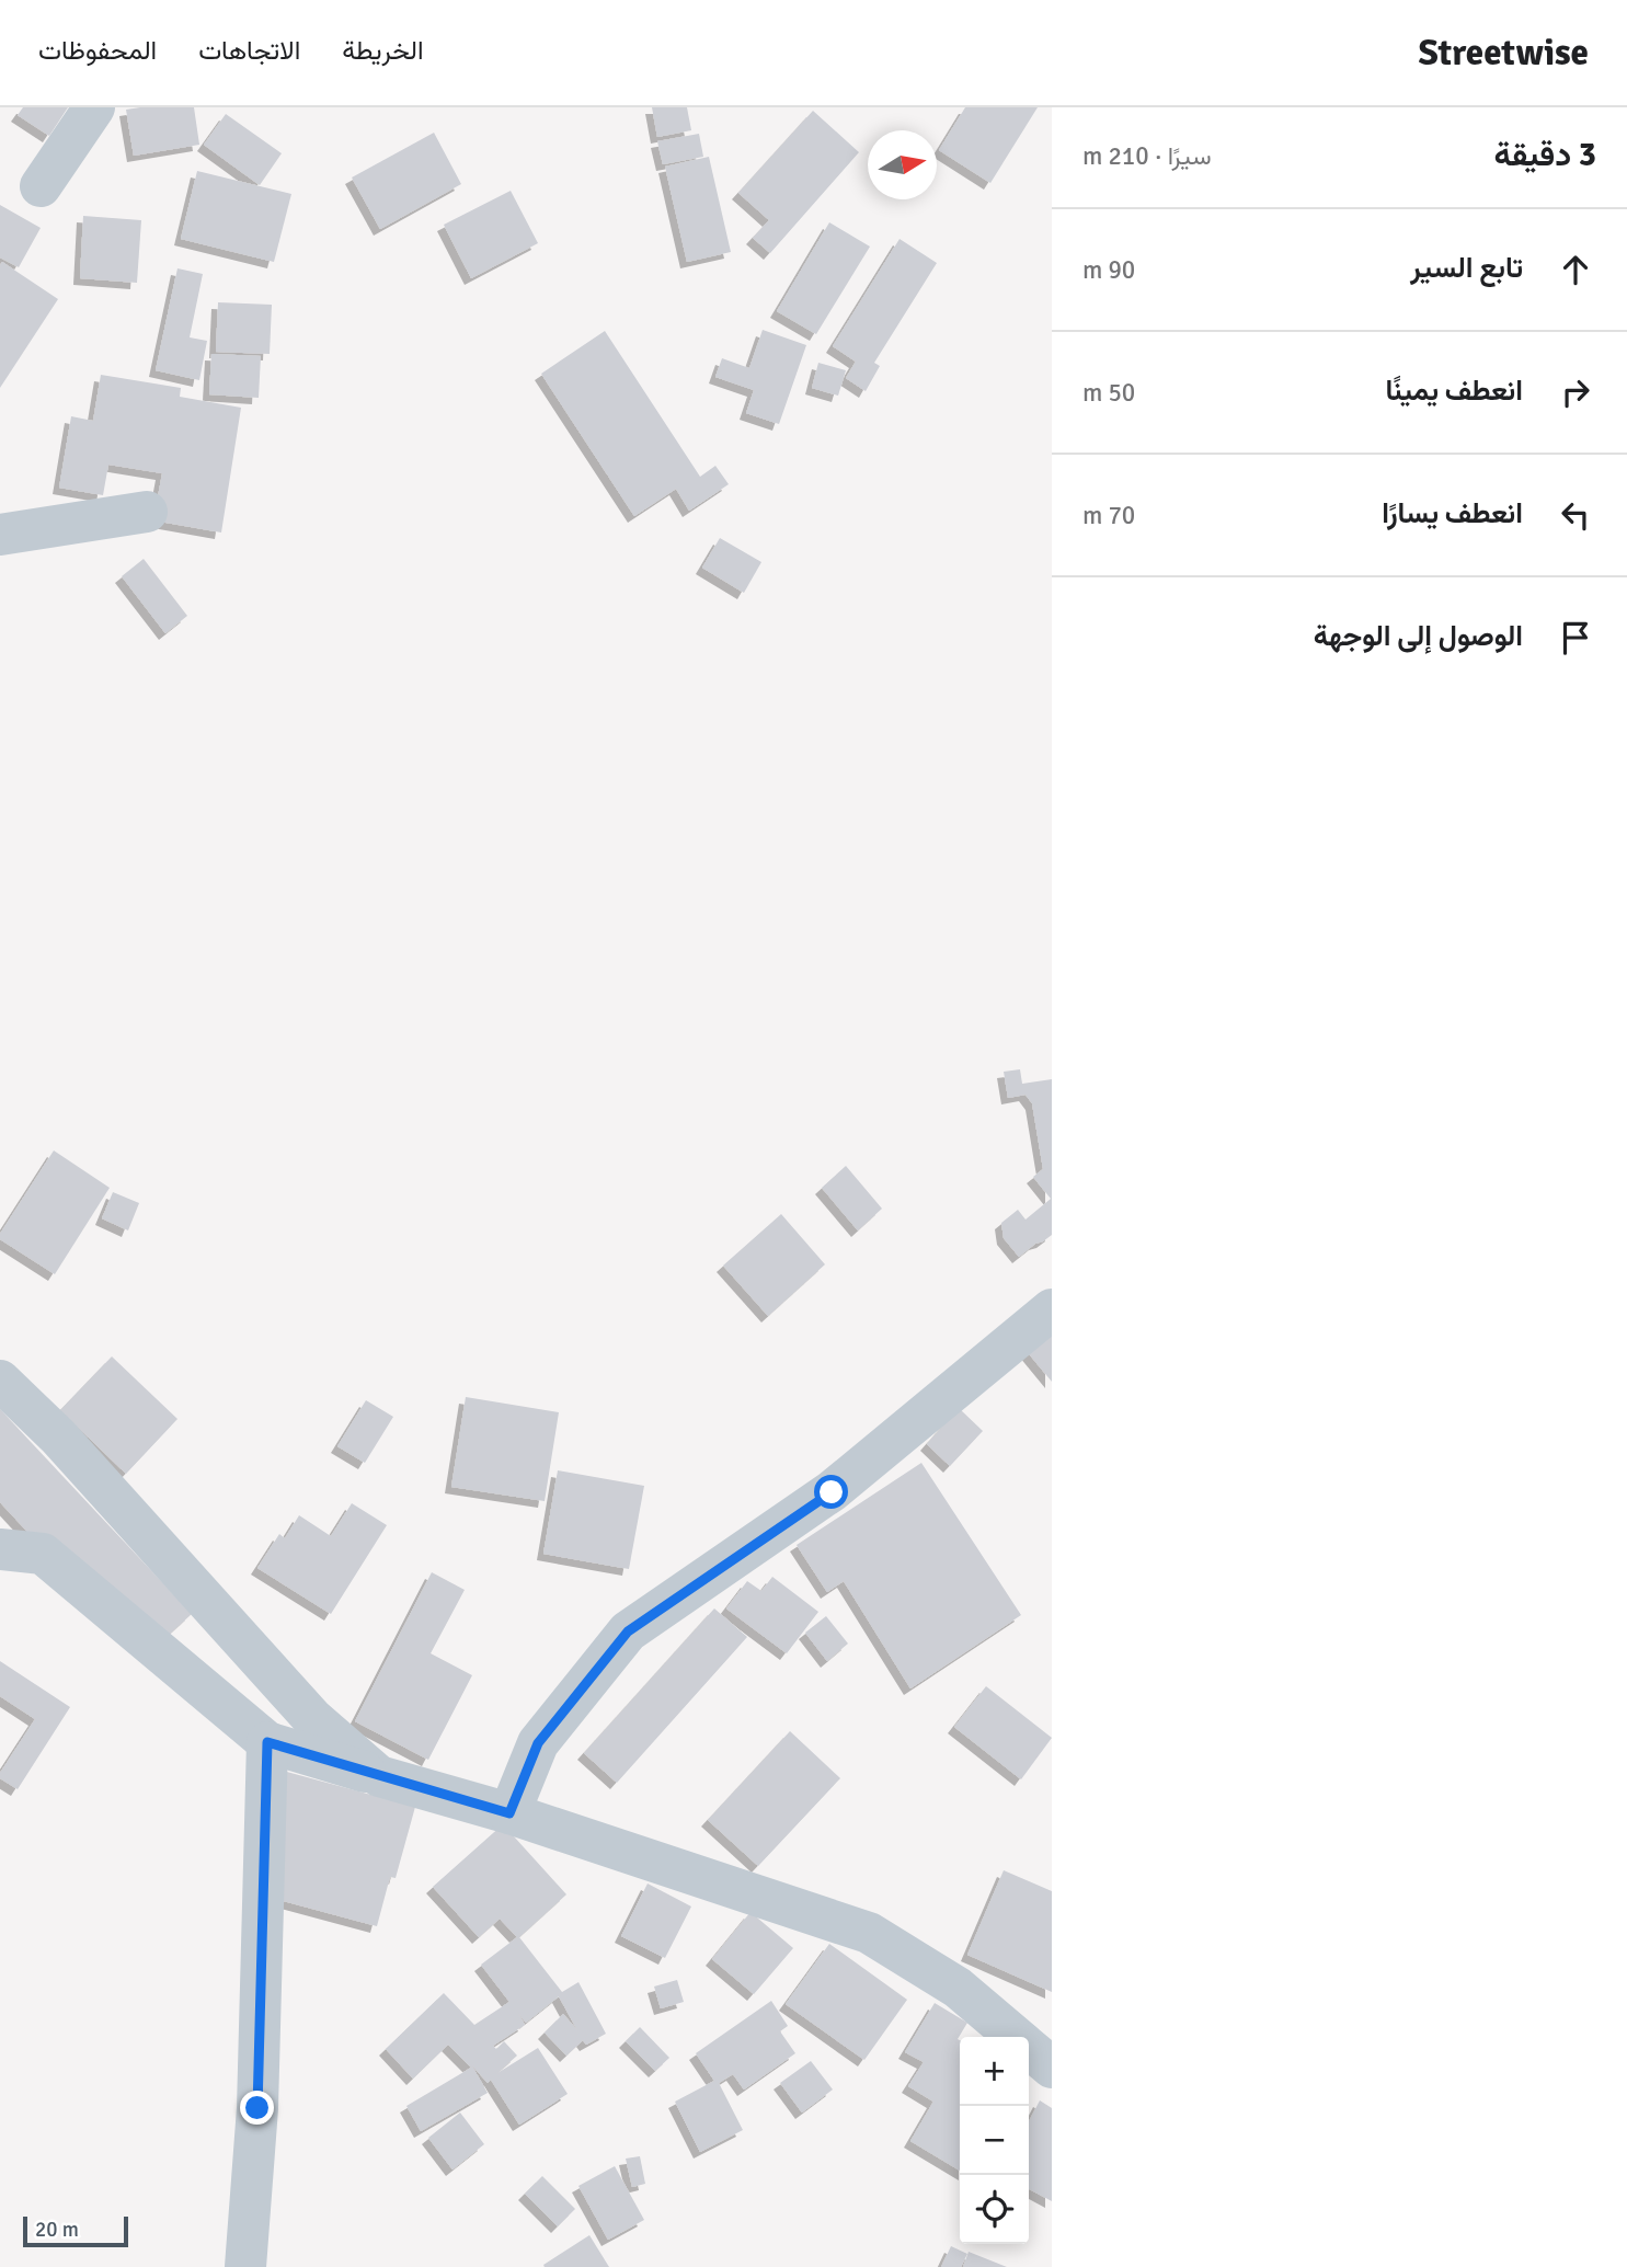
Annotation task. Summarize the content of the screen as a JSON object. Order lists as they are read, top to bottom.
{
  "scale_bar": "20 m",
  "north": "right",
  "page": {
    "header": "Streetwise",
    "nav": ["الخريطة", "الاتجاهات", "المحفوظات"],
    "heading": ["3 دقيقة", "سيرًا · 210 m"],
    "list": [
      ["تابع السير", "90 m"],
      ["انعطف يمينًا", "50 m"],
      ["انعطف يسارًا", "70 m"],
      "الوصول إلى الوجهة"
    ],
    "map_buttons": ["+", "−"],
    "scale": "20 m"
  }
}
